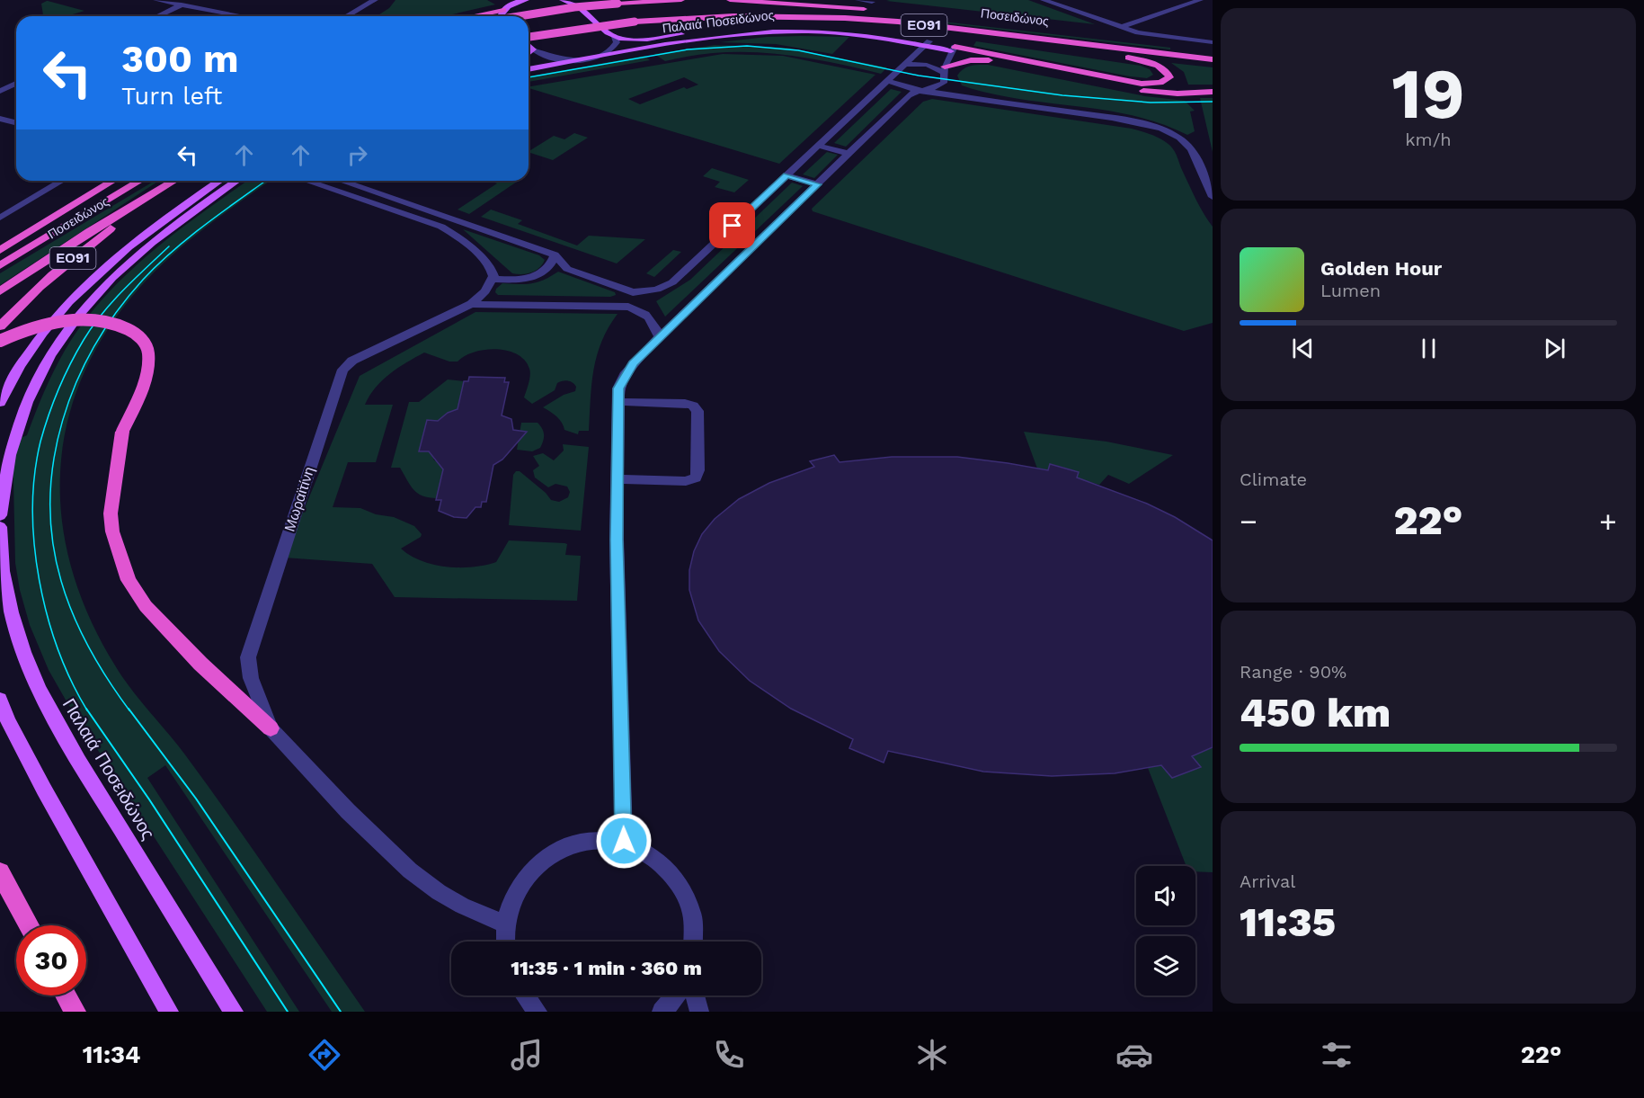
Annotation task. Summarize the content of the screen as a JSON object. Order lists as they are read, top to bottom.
{
  "streets": {
    "highway": ["Ποσειδώνος", "ΕΟ91"],
    "main road": ["Παλαιά Ποσειδώνος"],
    "street": ["Μωραϊτίνη"]
  },
  "page": {
    "tile": [
      ["19", "km/h"],
      "Climate",
      ["Range · 90%", "450 km"],
      ["Arrival", "11:35"]
    ],
    "turn": ["300 m", "Turn left"],
    "song": ["Golden Hour", "Lumen"],
    "heat": ["−", "22°", "+"],
    "limit": "30",
    "trip": "11:35 · 1 min · 360 m",
    "tabs": ["11:34", "22°"]
  }
}
